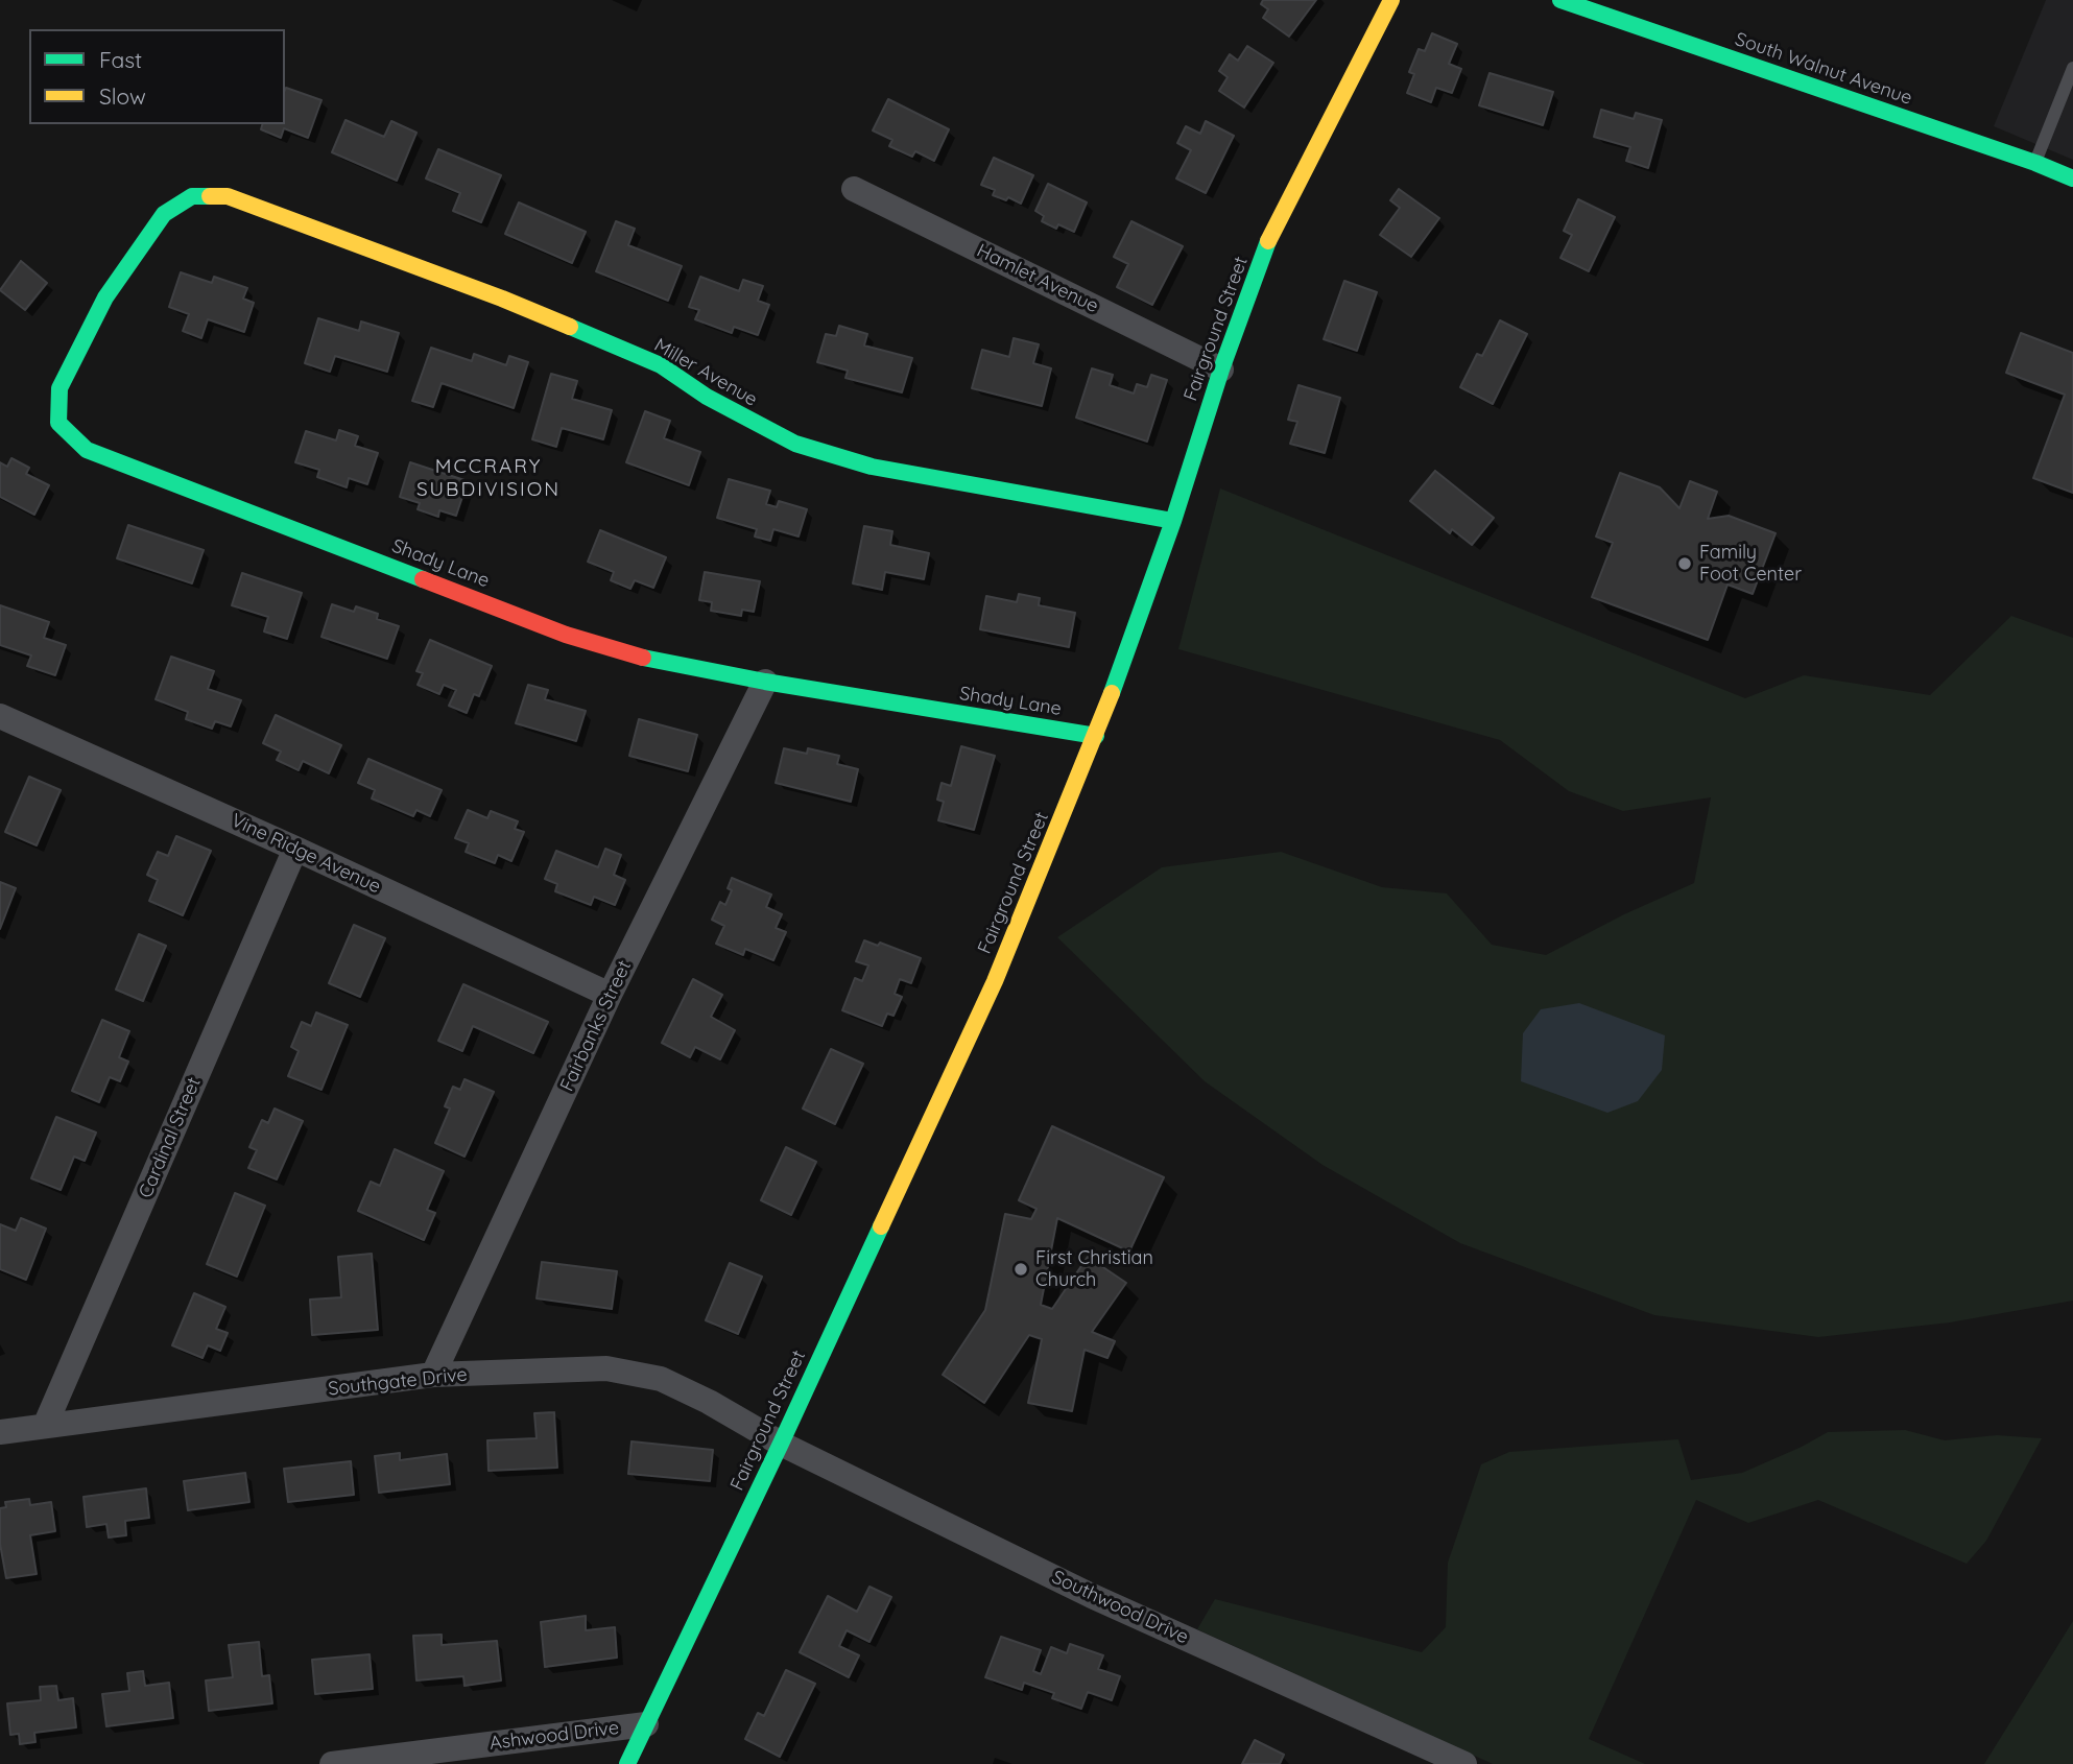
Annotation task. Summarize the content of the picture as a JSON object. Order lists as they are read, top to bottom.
{
  "streets": {
    "street": [
      "South Walnut Avenue",
      "Hamlet Avenue",
      "Fairground Street",
      "Miller Avenue",
      "Shady Lane",
      "Vine Ridge Avenue",
      "Fairbanks Street",
      "Cardinal Street",
      "Southgate Drive",
      "Southwood Drive",
      "Ashwood Drive"
    ]
  },
  "crossings": [
    ["Hamlet Avenue", "Fairground Street"],
    ["Fairground Street", "Miller Avenue"],
    ["Fairground Street", "Shady Lane"],
    ["Fairground Street", "Southgate Drive"],
    ["Fairground Street", "Southwood Drive"],
    ["Fairground Street", "Ashwood Drive"],
    ["Miller Avenue", "Shady Lane"],
    ["Shady Lane", "Fairbanks Street"],
    ["Vine Ridge Avenue", "Fairbanks Street"],
    ["Vine Ridge Avenue", "Cardinal Street"],
    ["Fairbanks Street", "Southgate Drive"],
    ["Cardinal Street", "Southgate Drive"],
    ["Southgate Drive", "Southwood Drive"]
  ],
  "districts": ["MCCRARY SUBDIVISION"],
  "places": ["Family Foot Center", "First Christian Church"],
  "legend": ["Fast", "Slow"]
}
